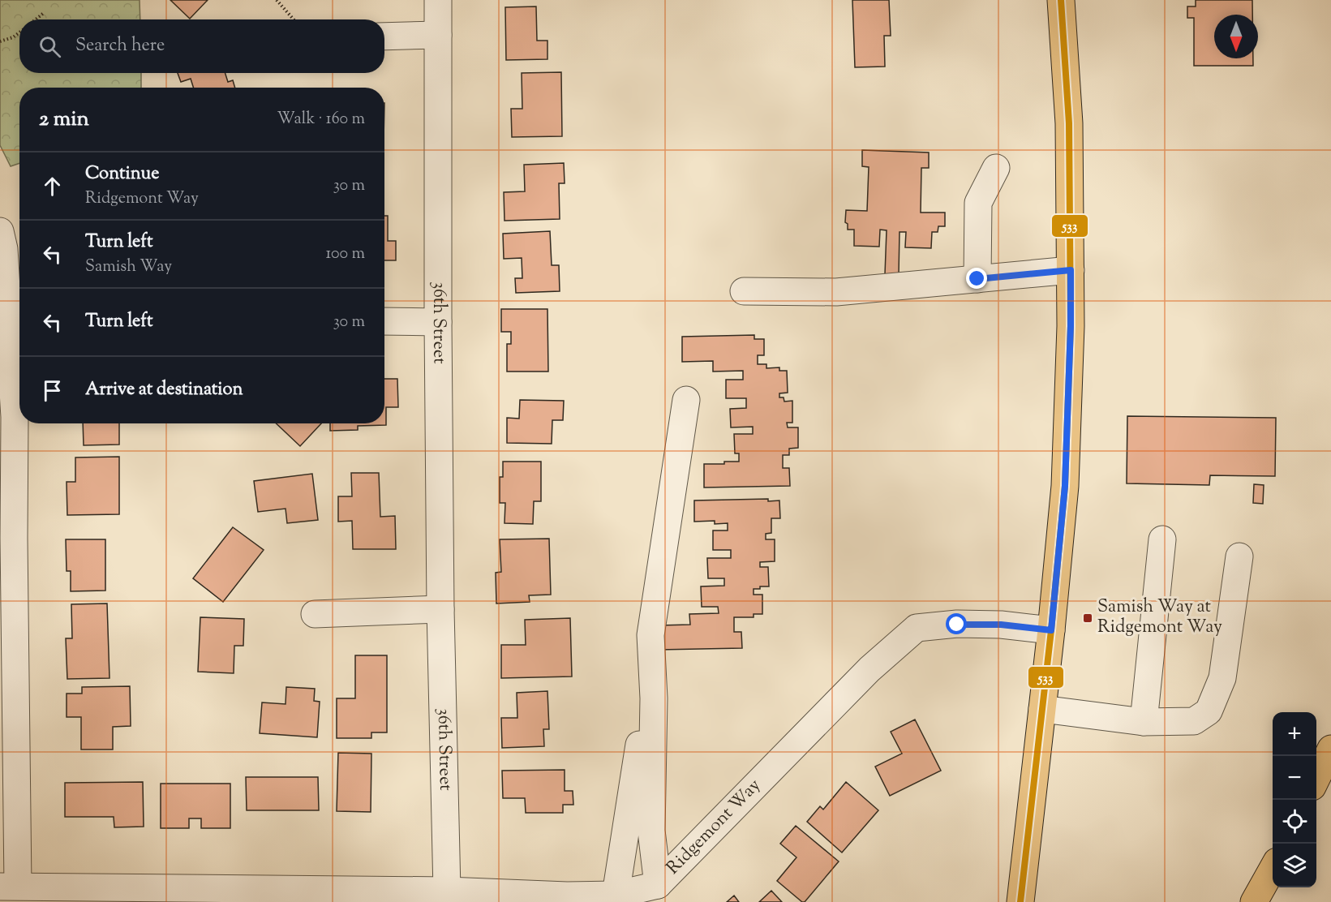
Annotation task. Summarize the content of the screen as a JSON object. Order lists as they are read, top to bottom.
{
  "streets": {
    "street": ["36th Street", "Ridgemont Way"]
  },
  "crossings": [
    ["36th Street", "Ridgemont Way"]
  ],
  "places": {
    "transit": ["Samish Way at Ridgemont Way"]
  },
  "lines": ["transit line 533"],
  "north": "bottom",
  "page": {
    "search": "Search here",
    "heading": ["2 min", "Walk · 160 m"],
    "list": [
      ["Continue", "Ridgemont Way", "30 m"],
      ["Turn left", "Samish Way", "100 m"],
      ["Turn left", "30 m"],
      "Arrive at destination"
    ],
    "map_buttons": ["+", "−"]
  }
}
